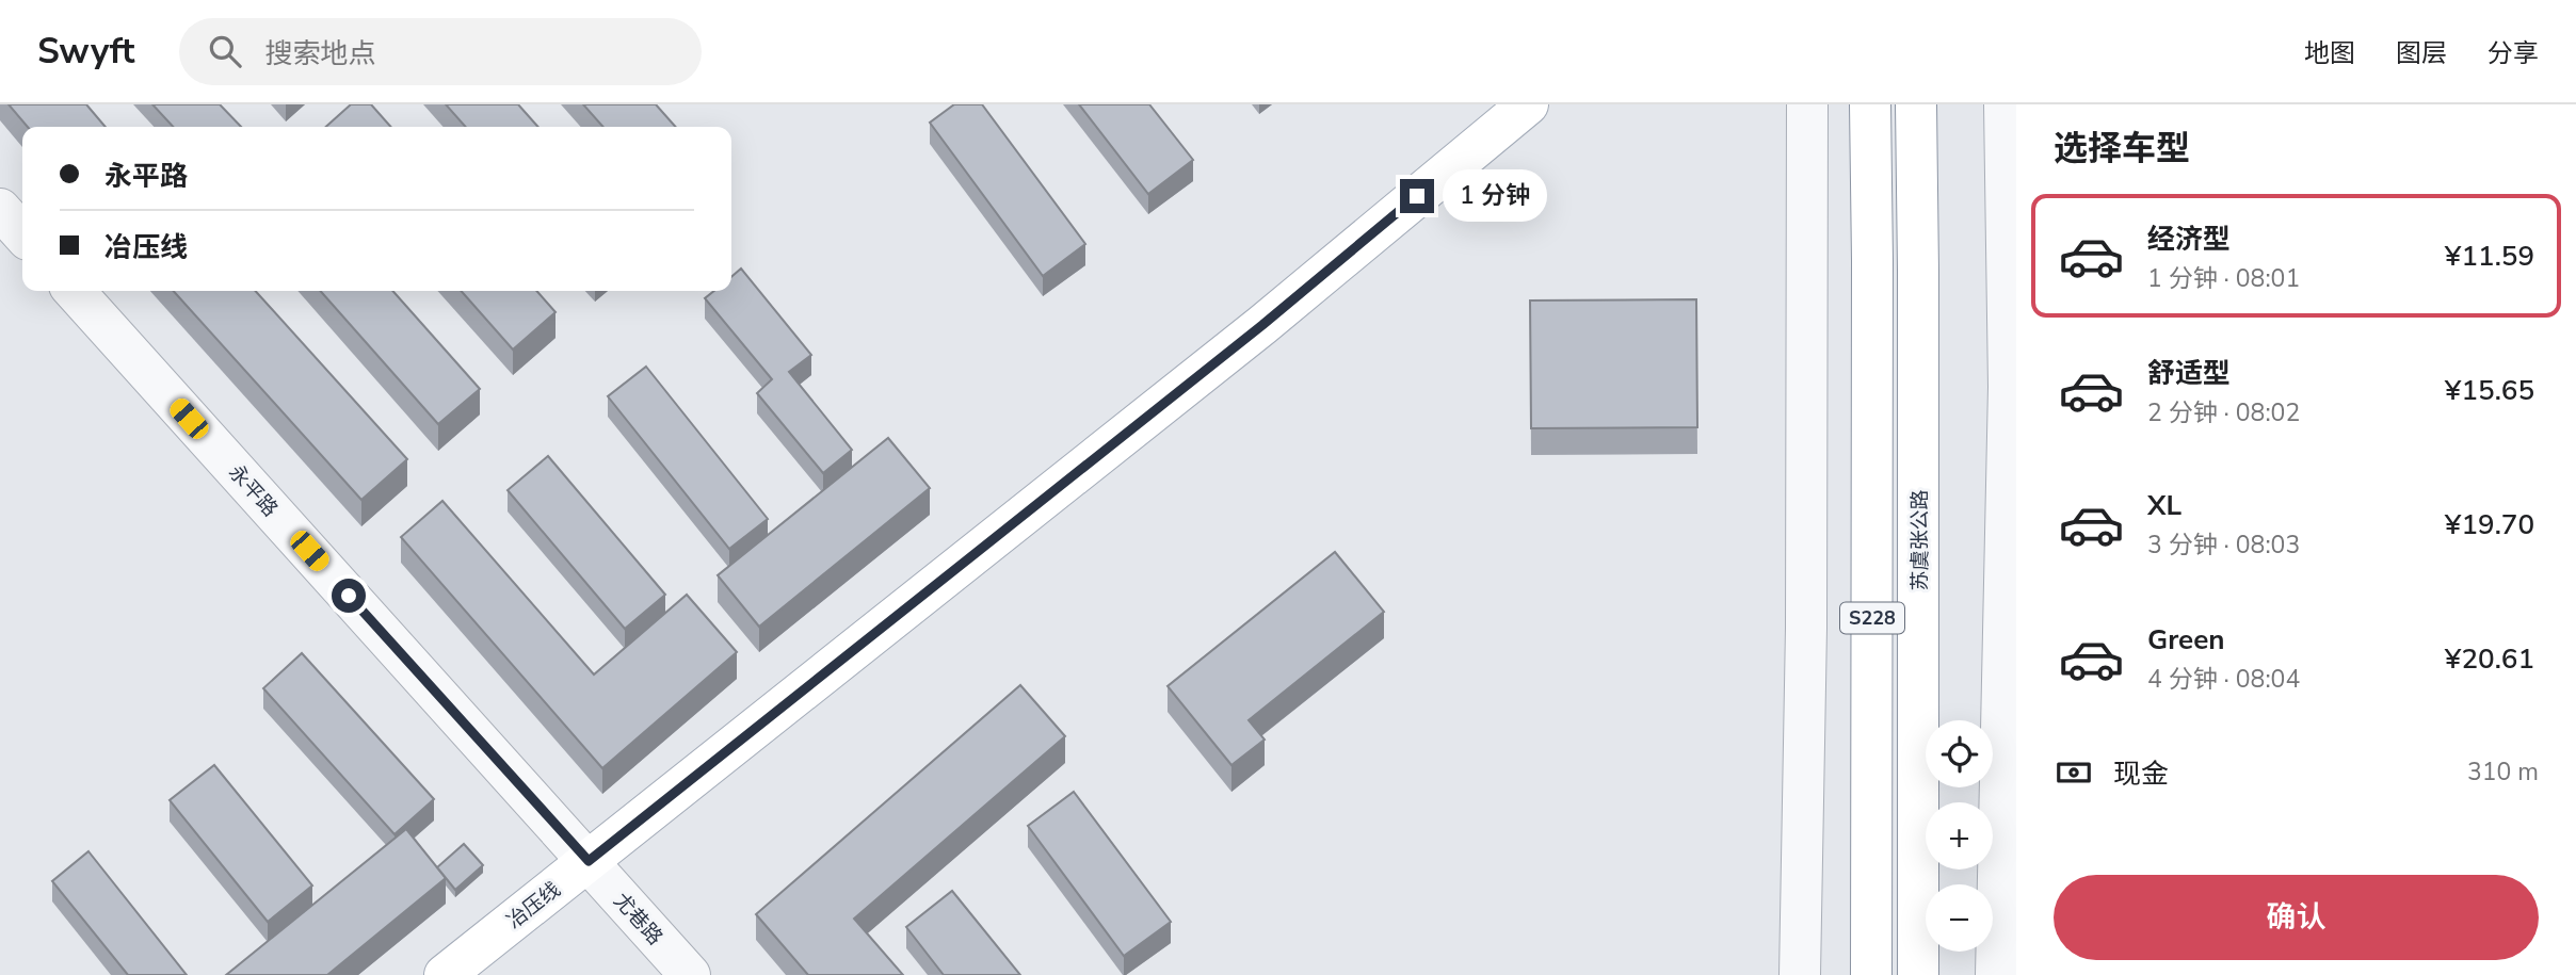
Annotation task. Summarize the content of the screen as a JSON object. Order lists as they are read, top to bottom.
{
  "streets": {
    "main road": ["苏虞张公路", "S228", "冶压线"],
    "street": ["永平路", "尤巷路"]
  },
  "crossings": [
    ["永平路", "冶压线"],
    ["永平路", "尤巷路"],
    ["冶压线", "尤巷路"]
  ],
  "page": {
    "header": "Swyft",
    "search": "搜索地点",
    "nav": ["地图", "图层", "分享"],
    "heading": "选择车型",
    "banner": ["永平路", "冶压线"],
    "bubble": "1 分钟",
    "list": [
      {
        "name": "经济型",
        "note": "1 分钟 · 08:01",
        "value": "¥11.59"
      },
      {
        "name": "舒适型",
        "note": "2 分钟 · 08:02",
        "value": "¥15.65"
      },
      {
        "name": "XL",
        "note": "3 分钟 · 08:03",
        "value": "¥19.70"
      },
      {
        "name": "Green",
        "note": "4 分钟 · 08:04",
        "value": "¥20.61"
      }
    ],
    "map_buttons": ["+", "−"],
    "pay": ["现金", "310 m"],
    "buttons": "确认"
  }
}
